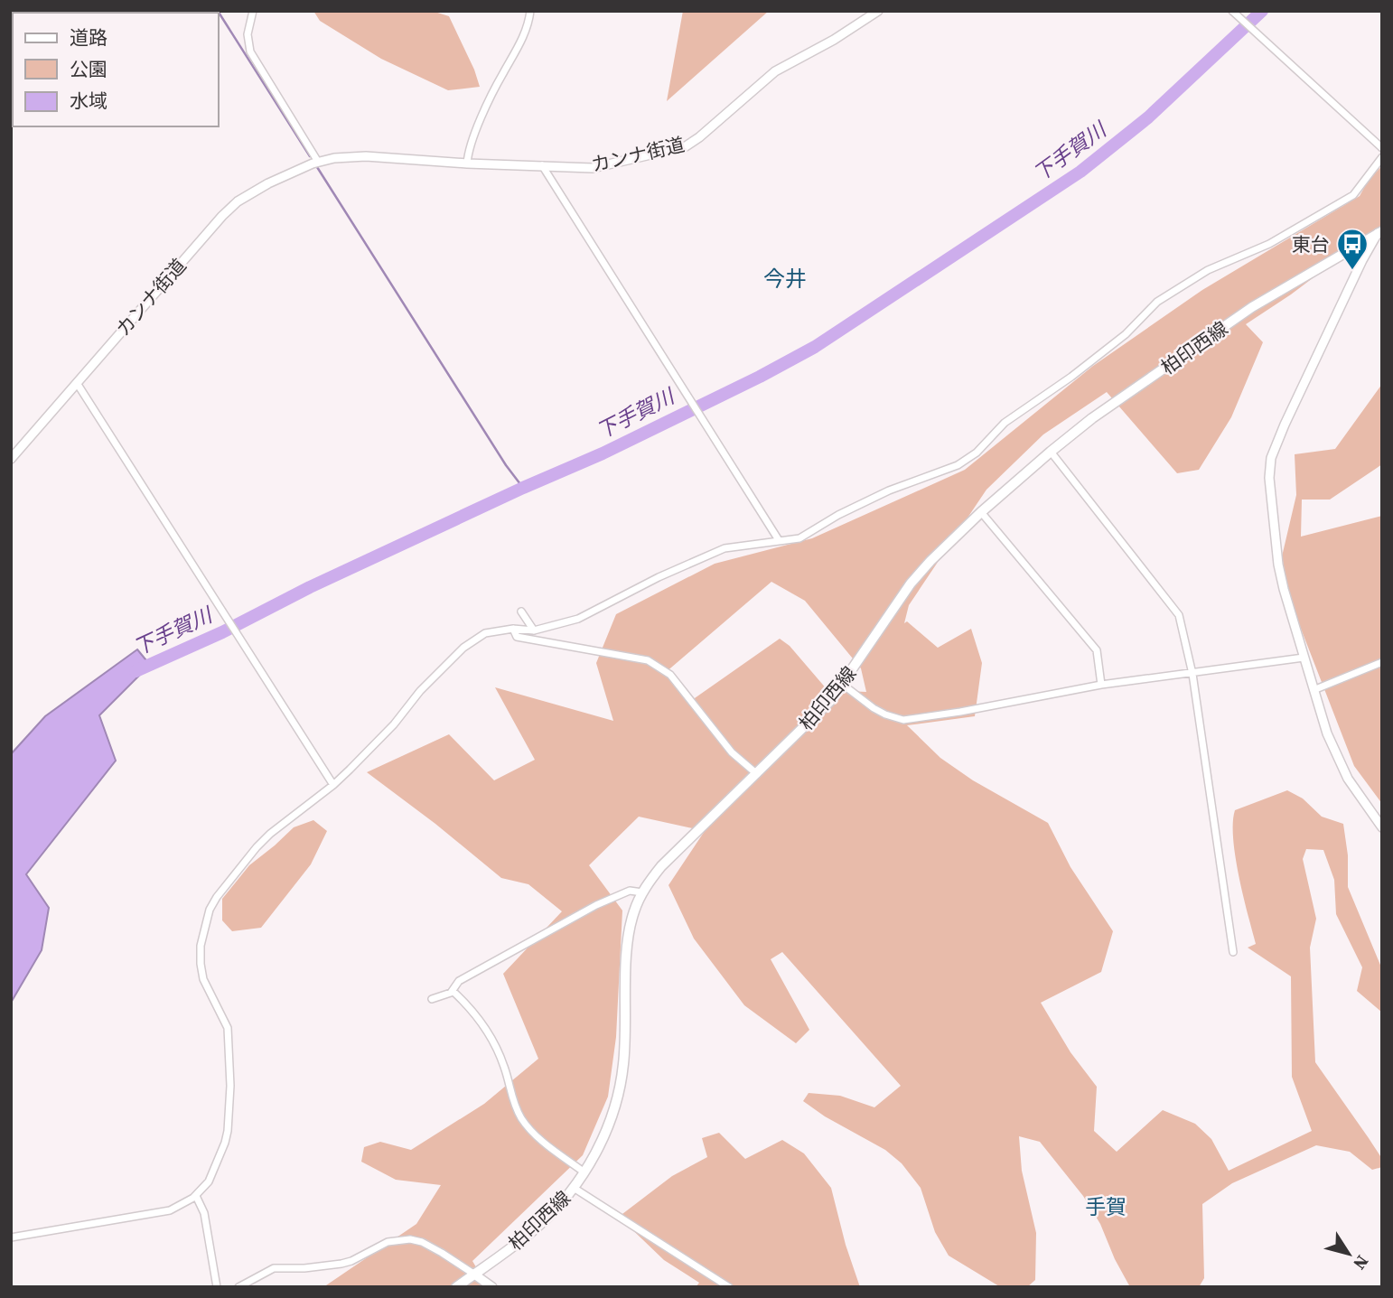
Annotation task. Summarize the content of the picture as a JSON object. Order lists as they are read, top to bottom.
{
  "streets": {
    "main road": ["柏印西線"],
    "street": ["カンナ街道"]
  },
  "districts": ["今井", "手賀"],
  "water": ["下手賀川"],
  "places": {
    "bus stop": ["東台"]
  },
  "legend": ["道路", "公園", "水域"],
  "north": "bottom right"
}
